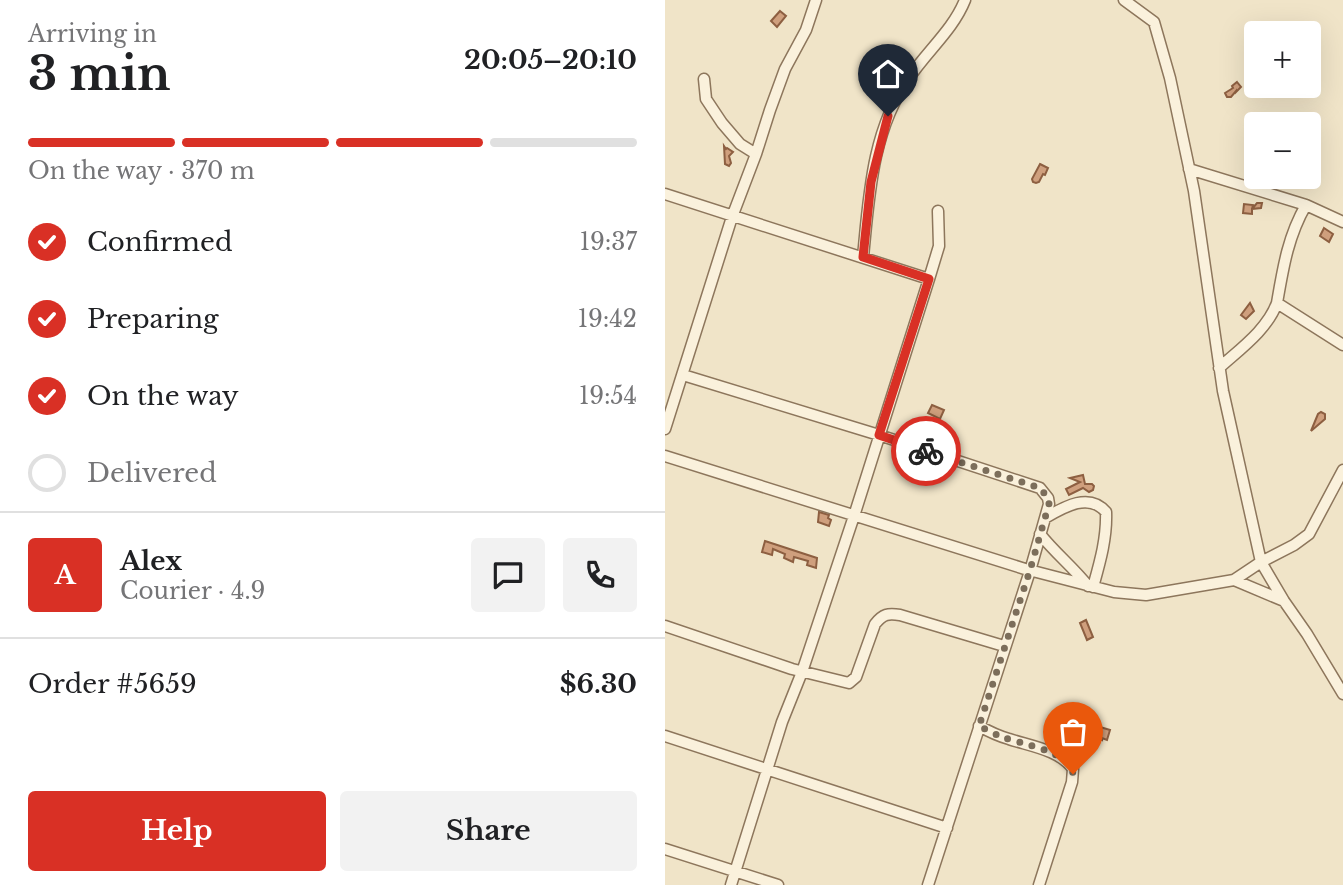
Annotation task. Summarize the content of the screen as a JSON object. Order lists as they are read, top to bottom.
{
  "page": {
    "heading": ["3 min", "Arriving in", "20:05–20:10"],
    "panel": [
      "Alex",
      "Courier · 4.9",
      "Order #5659",
      "$6.30"
    ],
    "map_buttons": ["+", "−"],
    "bar": "On the way · 370 m",
    "list": [
      ["Confirmed", "19:37"],
      ["Preparing", "19:42"],
      ["On the way", "19:54"],
      "Delivered"
    ],
    "round": "A",
    "buttons": ["Help", "Share"]
  }
}
